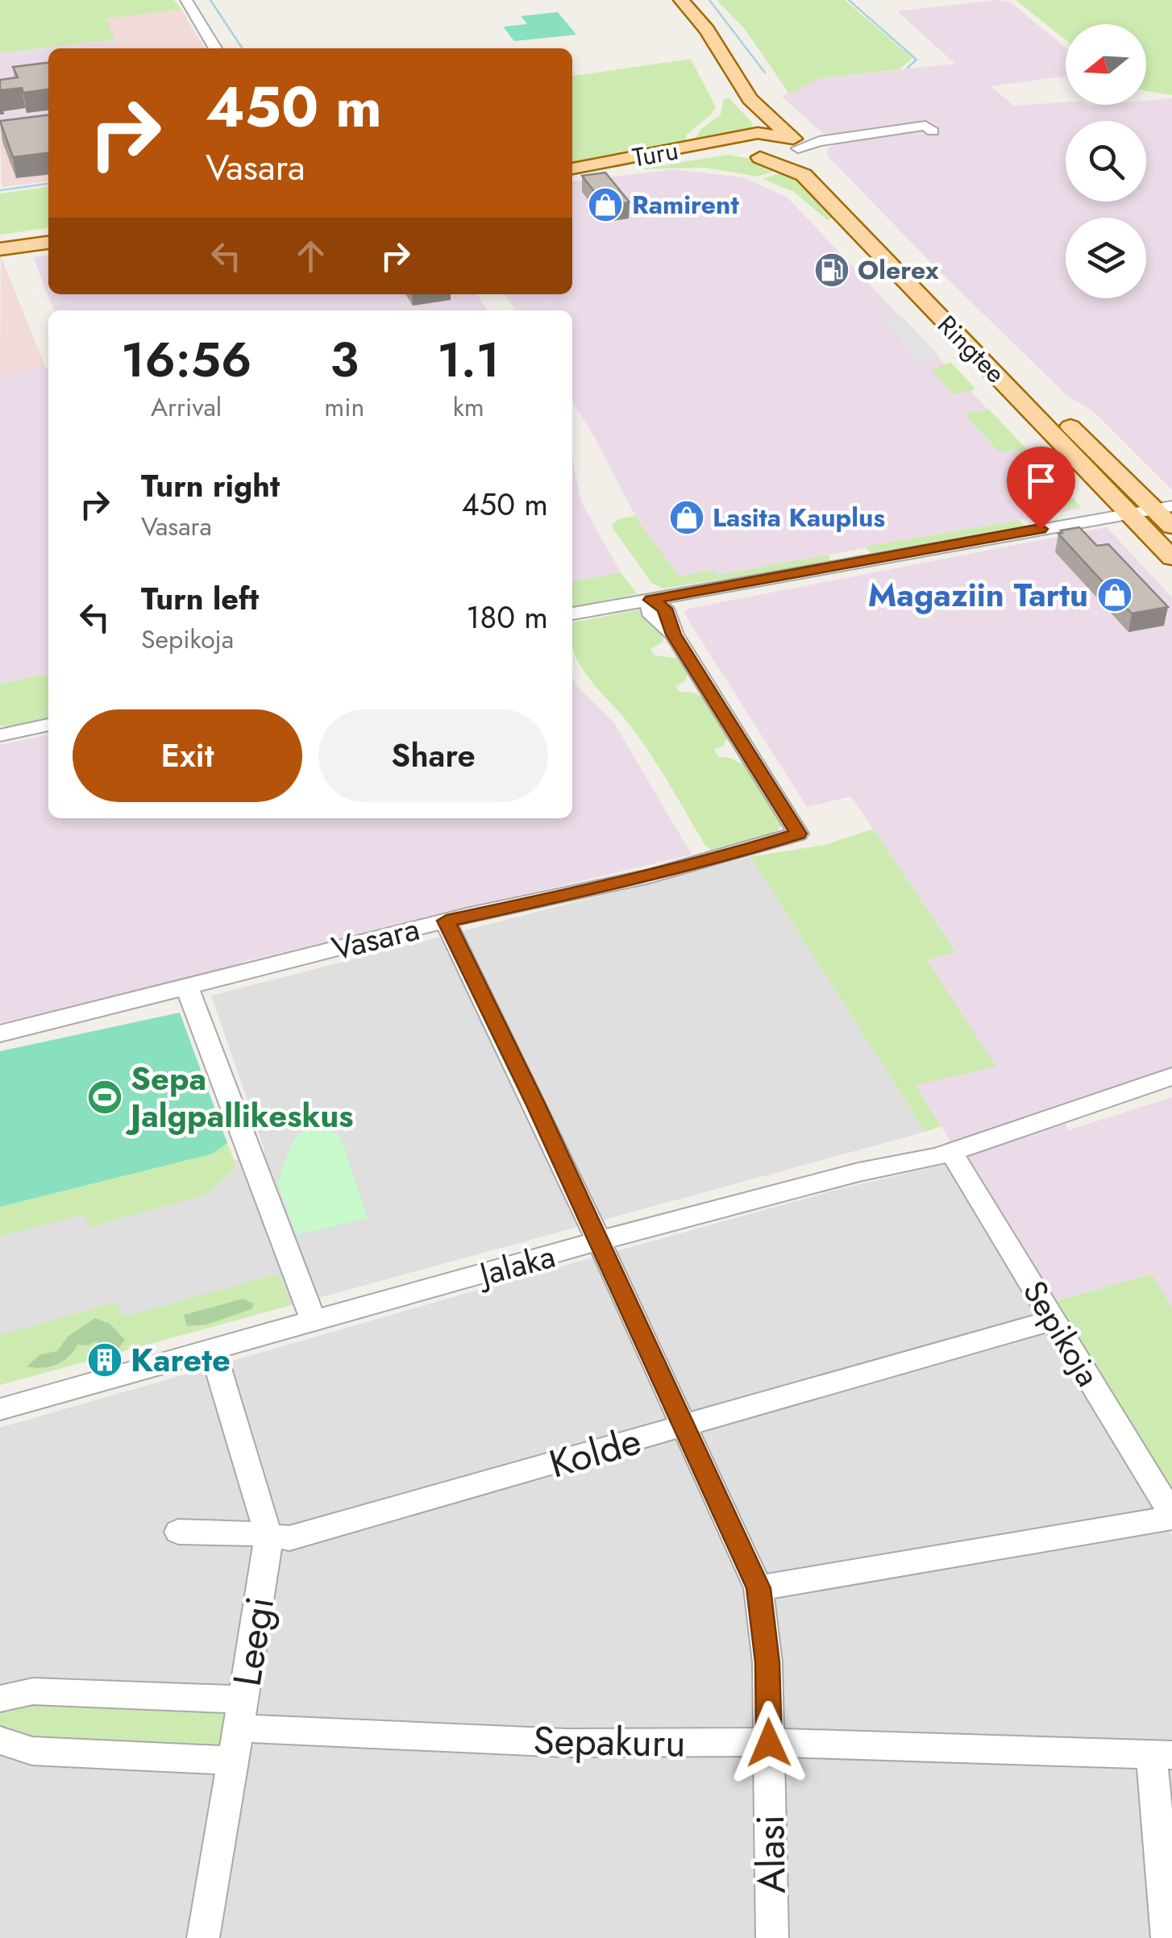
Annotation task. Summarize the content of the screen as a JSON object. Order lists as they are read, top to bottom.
{
  "streets": {
    "main road": ["Turu", "Ringtee"],
    "street": [
      "Vasara",
      "Jalaka",
      "Sepikoja",
      "Kolde",
      "Leegi",
      "Sepakuru",
      "Alasi"
    ]
  },
  "crossings": [
    ["Turu", "Ringtee"],
    ["Vasara", "Alasi"],
    ["Jalaka", "Sepikoja"],
    ["Jalaka", "Leegi"],
    ["Jalaka", "Alasi"],
    ["Sepikoja", "Kolde"],
    ["Kolde", "Leegi"],
    ["Kolde", "Alasi"],
    ["Leegi", "Sepakuru"],
    ["Sepakuru", "Alasi"]
  ],
  "places": {
    "shop": ["Ramirent", "Lasita Kauplus", "Magaziin Tartu"],
    "fuel station": ["Olerex"],
    "sports": ["Sepa Jalgpallikeskus"],
    "building": ["Karete"]
  },
  "north": "left",
  "page": {
    "turn": ["450 m", "Vasara"],
    "eta": [
      "16:56",
      "Arrival",
      "3",
      "min",
      "1.1",
      "km"
    ],
    "list": [
      {
        "name": "Turn right",
        "note": "Vasara",
        "value": "450 m"
      },
      {
        "name": "Turn left",
        "note": "Sepikoja",
        "value": "180 m"
      }
    ],
    "buttons": ["Exit", "Share"]
  }
}
